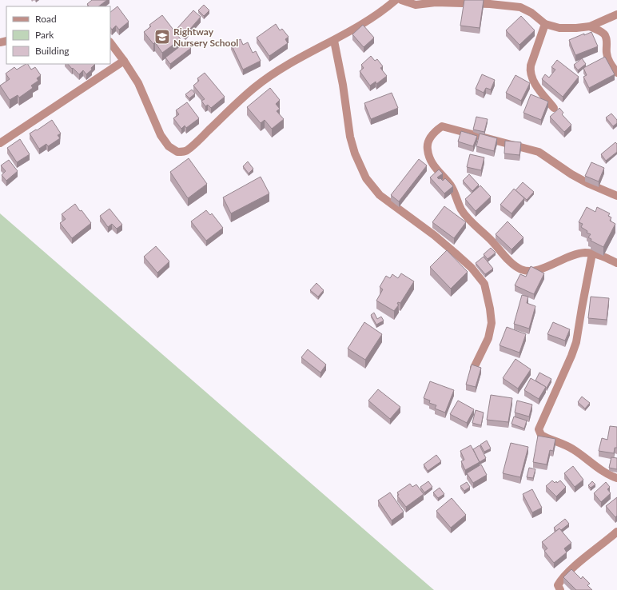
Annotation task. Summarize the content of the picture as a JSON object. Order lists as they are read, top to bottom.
{
  "places": {
    "school or university": ["Rightway Nursery School"]
  },
  "legend": ["Road", "Park", "Building"]
}
